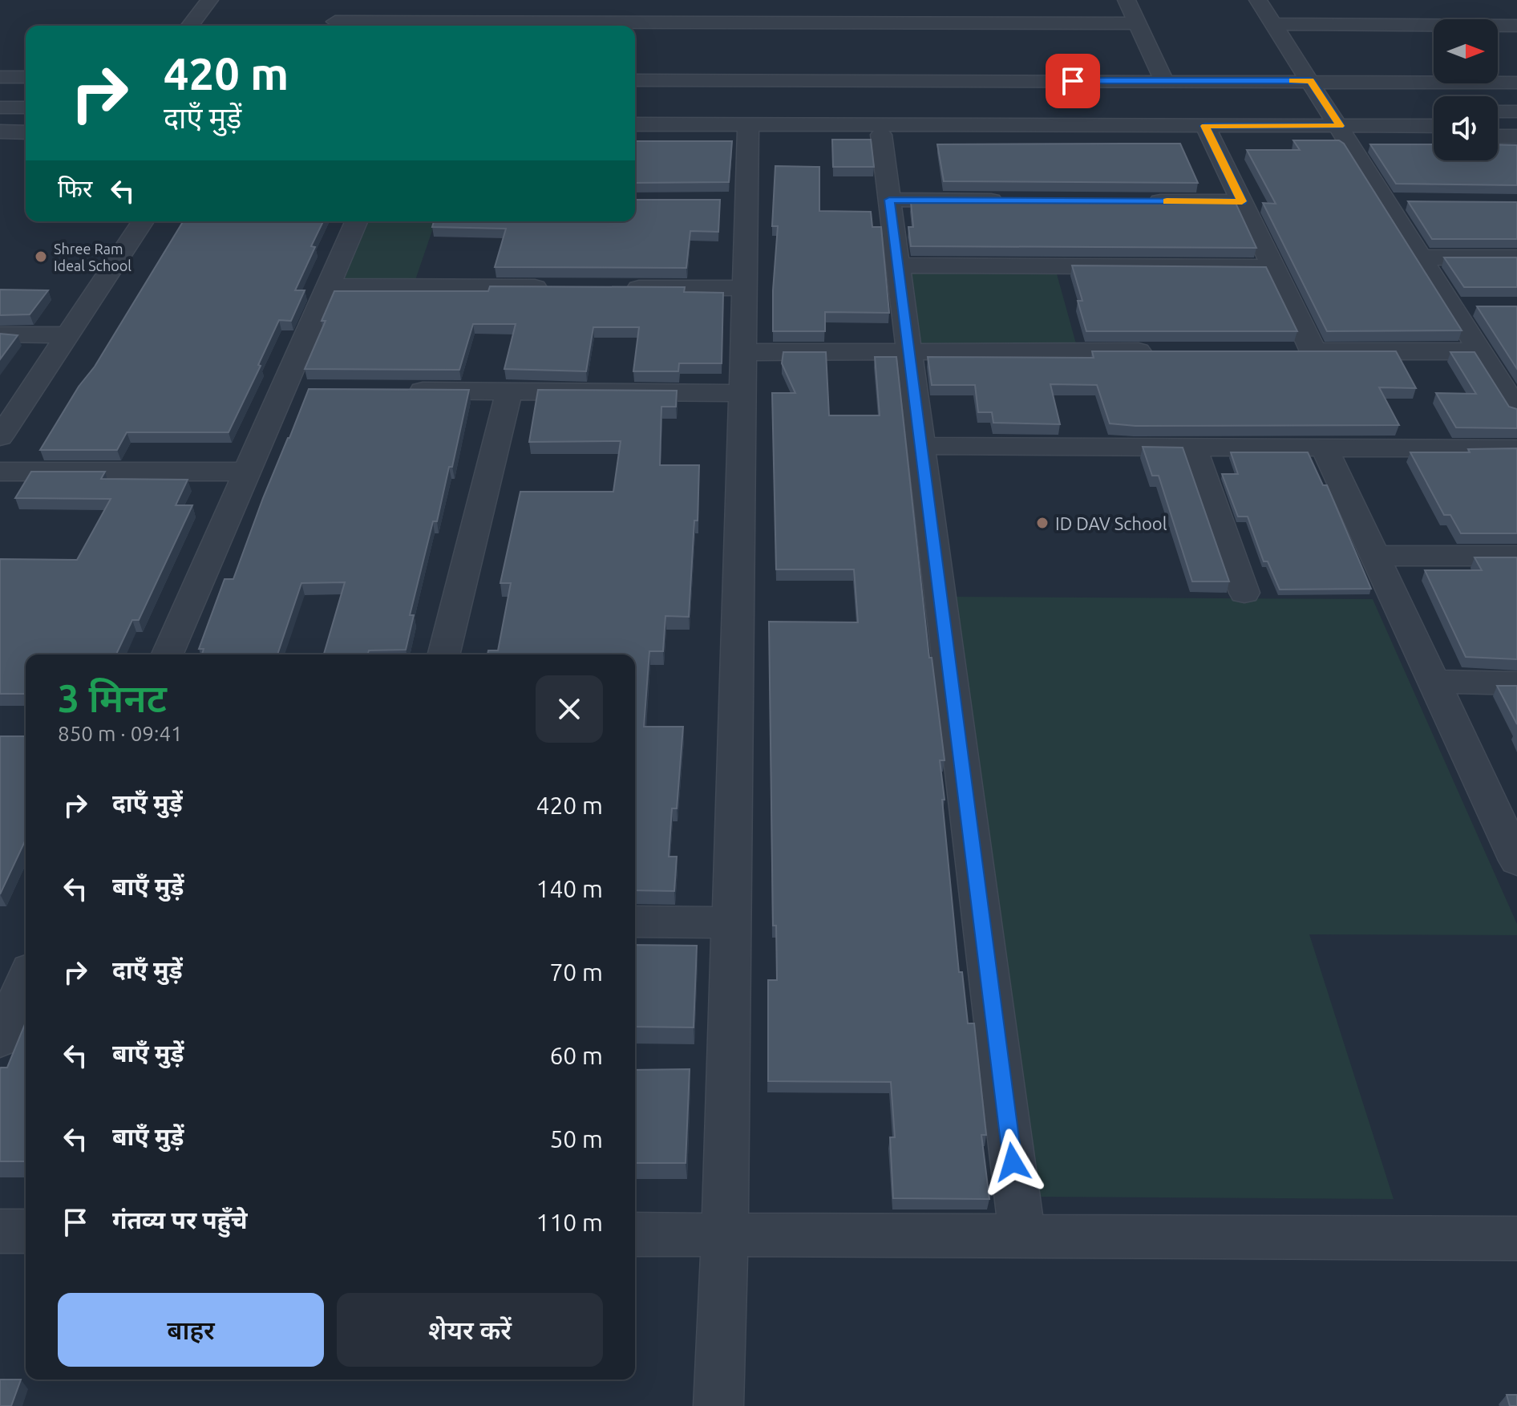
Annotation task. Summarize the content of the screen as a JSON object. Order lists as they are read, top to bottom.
{
  "places": ["Shree Ram Ideal School", "ID DAV School"],
  "north": "right",
  "page": {
    "turn": ["420 m", "दाएँ मुड़ें"],
    "then": "फिर",
    "heading": ["3 मिनट", "850 m · 09:41"],
    "list": [
      {
        "name": "दाएँ मुड़ें",
        "value": "420 m"
      },
      {
        "name": "बाएँ मुड़ें",
        "value": "140 m"
      },
      {
        "name": "दाएँ मुड़ें",
        "value": "70 m"
      },
      {
        "name": "बाएँ मुड़ें",
        "value": "60 m"
      },
      {
        "name": "बाएँ मुड़ें",
        "value": "50 m"
      },
      {
        "name": "गंतव्य पर पहुँचे",
        "value": "110 m"
      }
    ],
    "buttons": ["बाहर", "शेयर करें"]
  }
}
